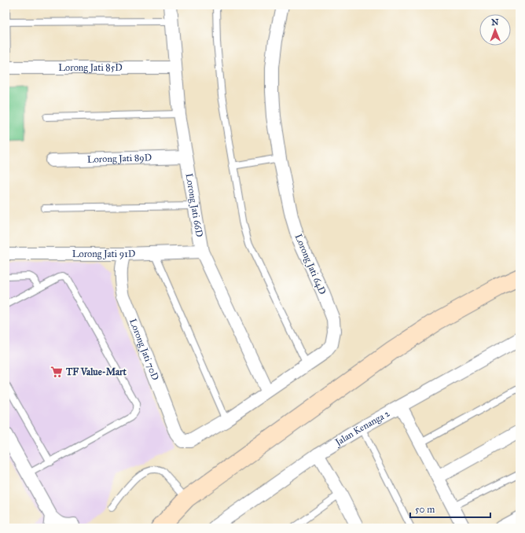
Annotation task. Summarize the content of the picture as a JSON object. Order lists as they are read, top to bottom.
{
  "streets": {
    "street": [
      "Lorong Jati 85D",
      "Lorong Jati 89D",
      "Lorong Jati 66D",
      "Lorong Jati 91D",
      "Lorong Jati 64D",
      "Lorong Jati 70D",
      "Jalan Kenanga 2"
    ]
  },
  "crossings": [
    ["Lorong Jati 85D", "Lorong Jati 66D"],
    ["Lorong Jati 89D", "Lorong Jati 66D"],
    ["Lorong Jati 66D", "Lorong Jati 91D"],
    ["Lorong Jati 66D", "Lorong Jati 64D"],
    ["Lorong Jati 91D", "Lorong Jati 70D"],
    ["Lorong Jati 64D", "Lorong Jati 70D"]
  ],
  "places": {
    "supermarket": ["TF Value-Mart"]
  },
  "scale_bar": "50 m",
  "north": "top"
}
